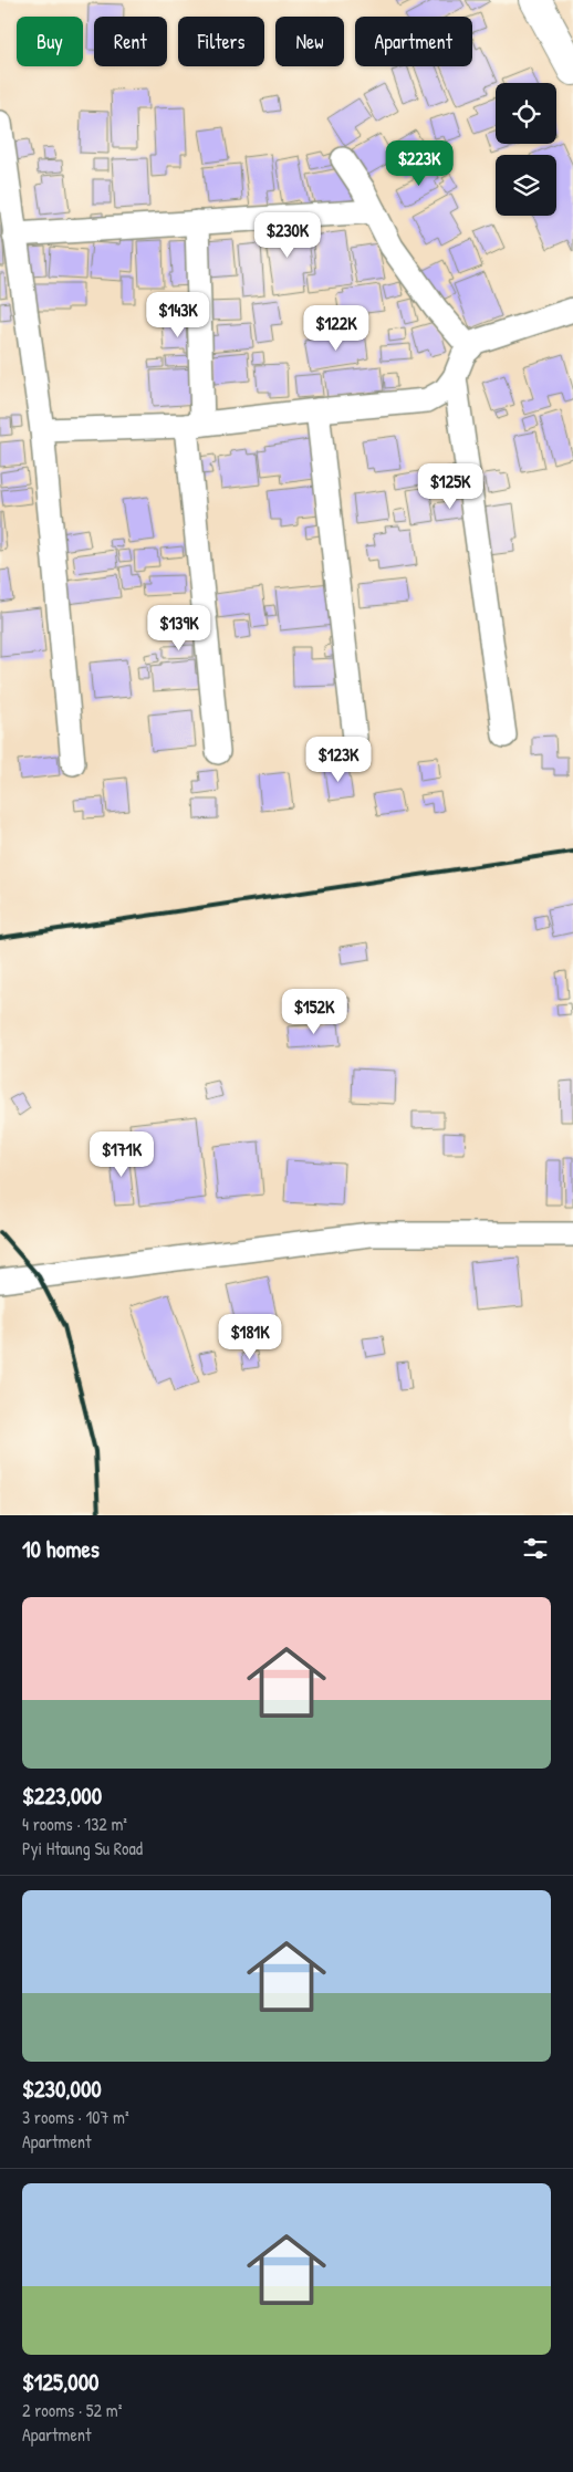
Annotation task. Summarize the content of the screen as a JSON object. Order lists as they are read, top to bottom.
{
  "page": {
    "chip": [
      "Buy",
      "Rent",
      "Filters",
      "New",
      "Apartment"
    ],
    "price": [
      "$223K",
      "$230K",
      "$143K",
      "$122K",
      "$125K",
      "$139K",
      "$123K",
      "$152K",
      "$171K",
      "$181K"
    ],
    "heading": "10 homes",
    "list": [
      {
        "name": "$223,000",
        "note": "4 rooms · 132 m² · Pyi Htaung Su Road"
      },
      {
        "name": "$230,000",
        "note": "3 rooms · 107 m² · Apartment"
      },
      {
        "name": "$125,000",
        "note": "2 rooms · 52 m² · Apartment"
      }
    ]
  }
}
